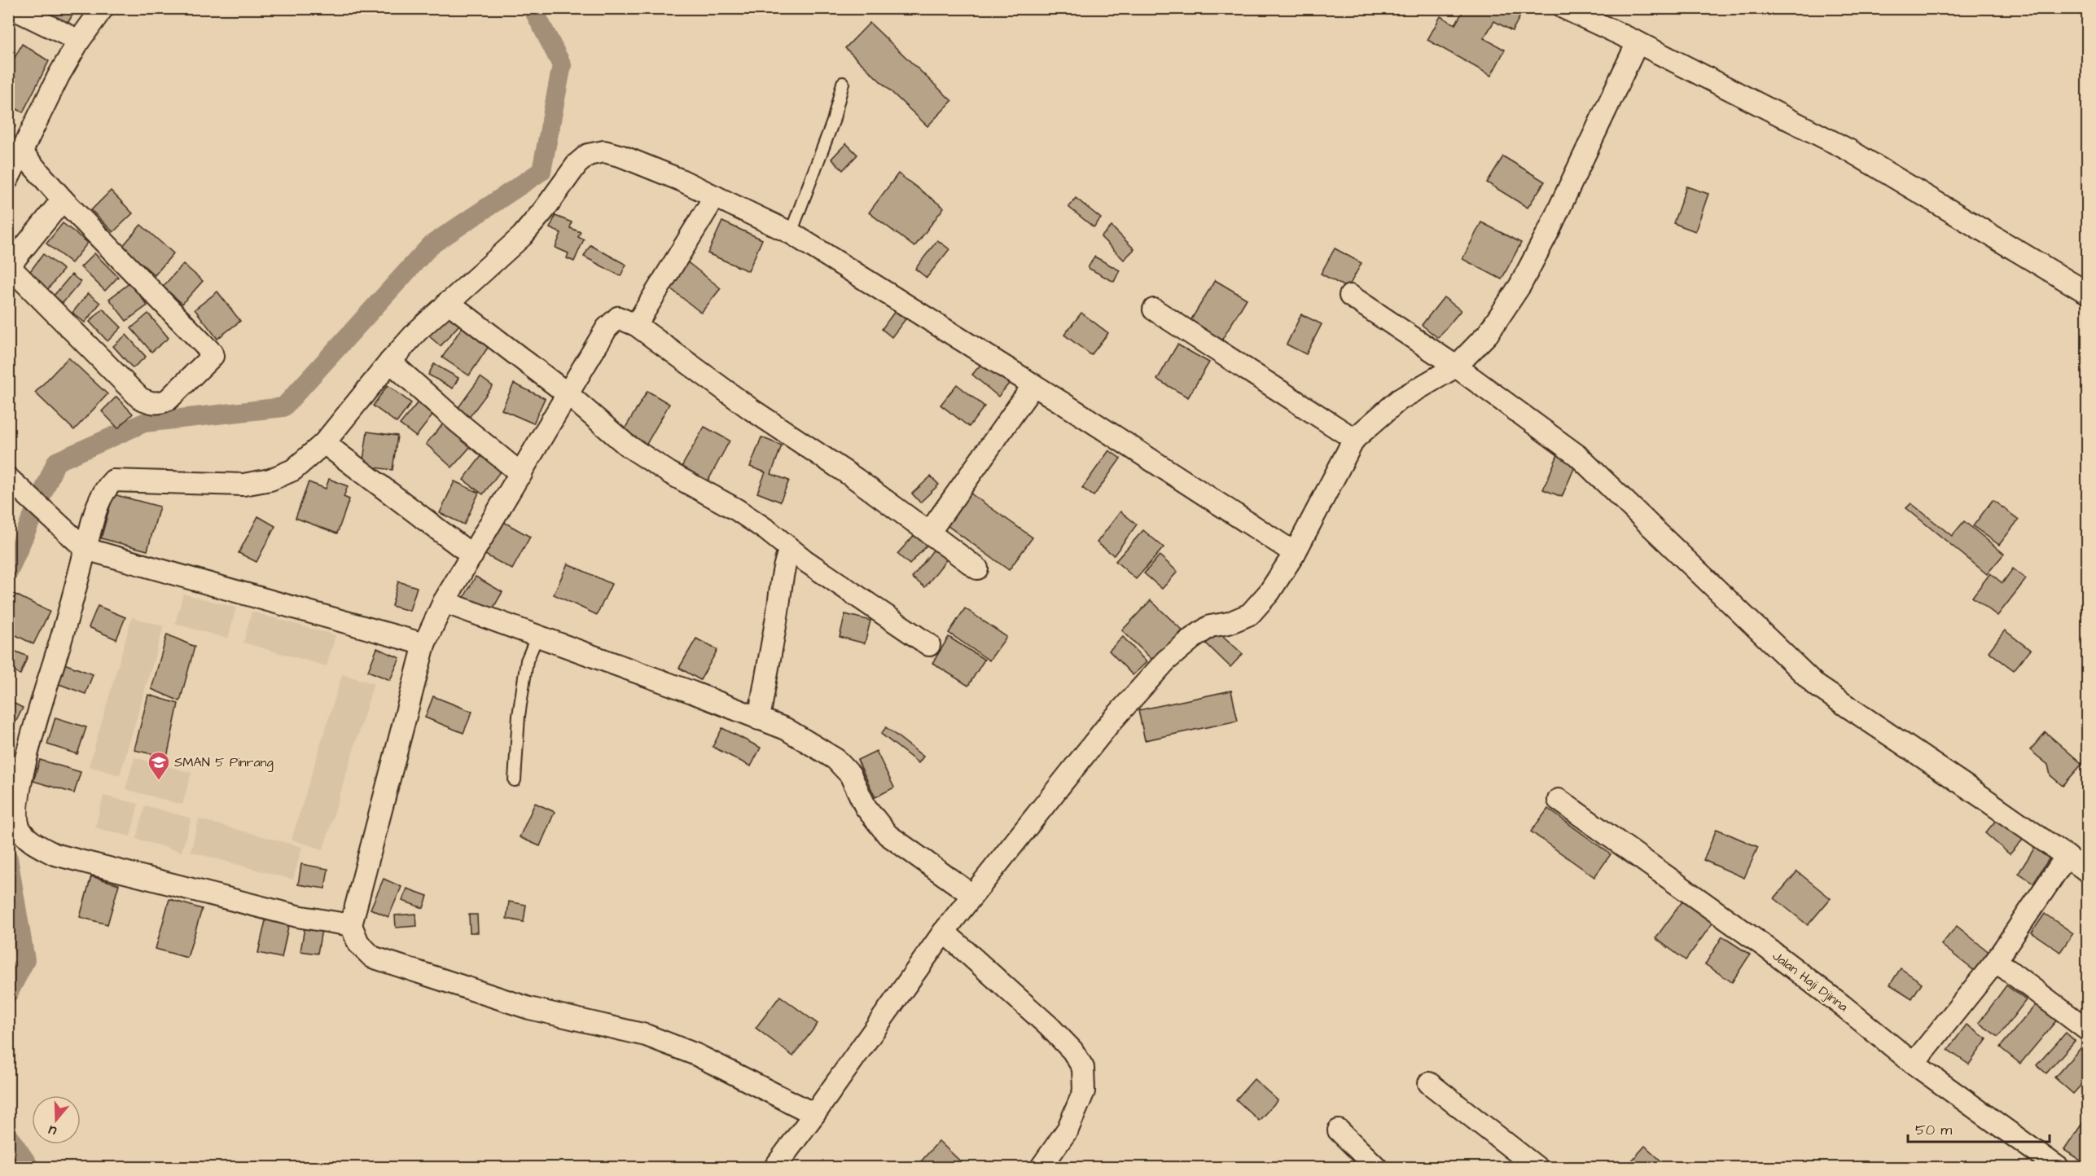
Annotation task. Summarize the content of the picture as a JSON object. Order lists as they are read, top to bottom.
{
  "streets": {
    "street": ["Jalan Haji Djinna"]
  },
  "places": {
    "school or university": ["SMAN 5 Pinrang"]
  },
  "scale_bar": "50 m",
  "north": "bottom"
}
